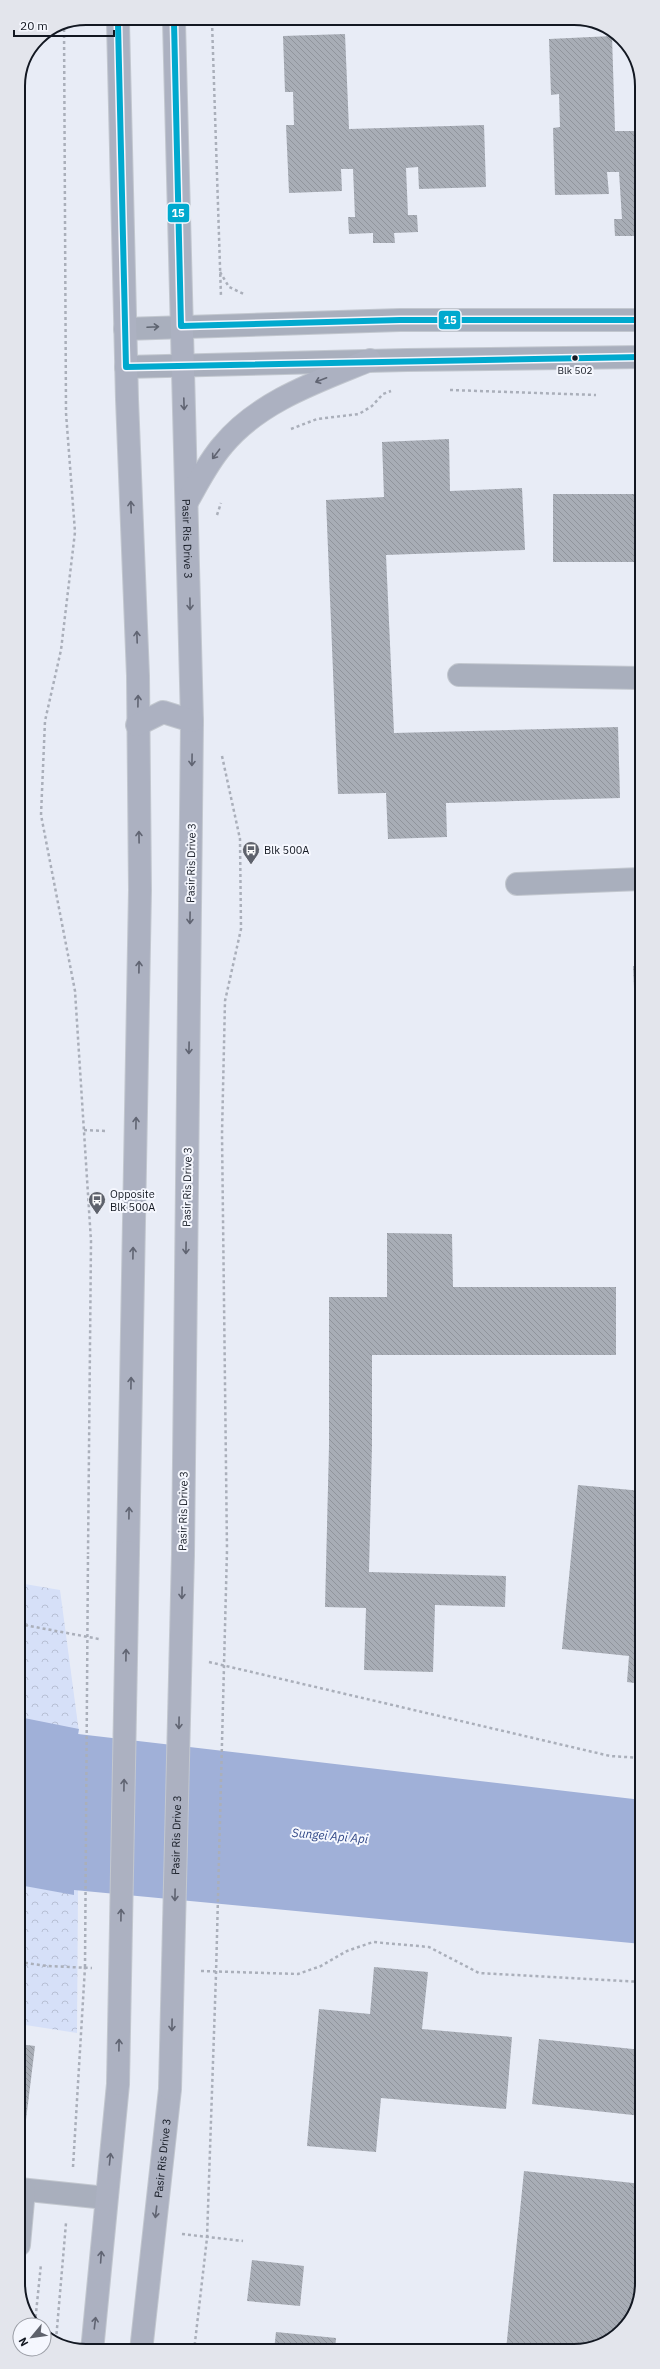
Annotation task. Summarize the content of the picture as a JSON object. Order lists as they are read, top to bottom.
{
  "streets": {
    "main road": ["Pasir Ris Drive 3"]
  },
  "water": ["Sungei Api Api"],
  "places": {
    "other": ["Blk 502"],
    "bus stop": ["Blk 500A", "Opposite Blk 500A"]
  },
  "lines": ["transit line 15"],
  "scale_bar": "20 m",
  "north": "bottom left"
}
